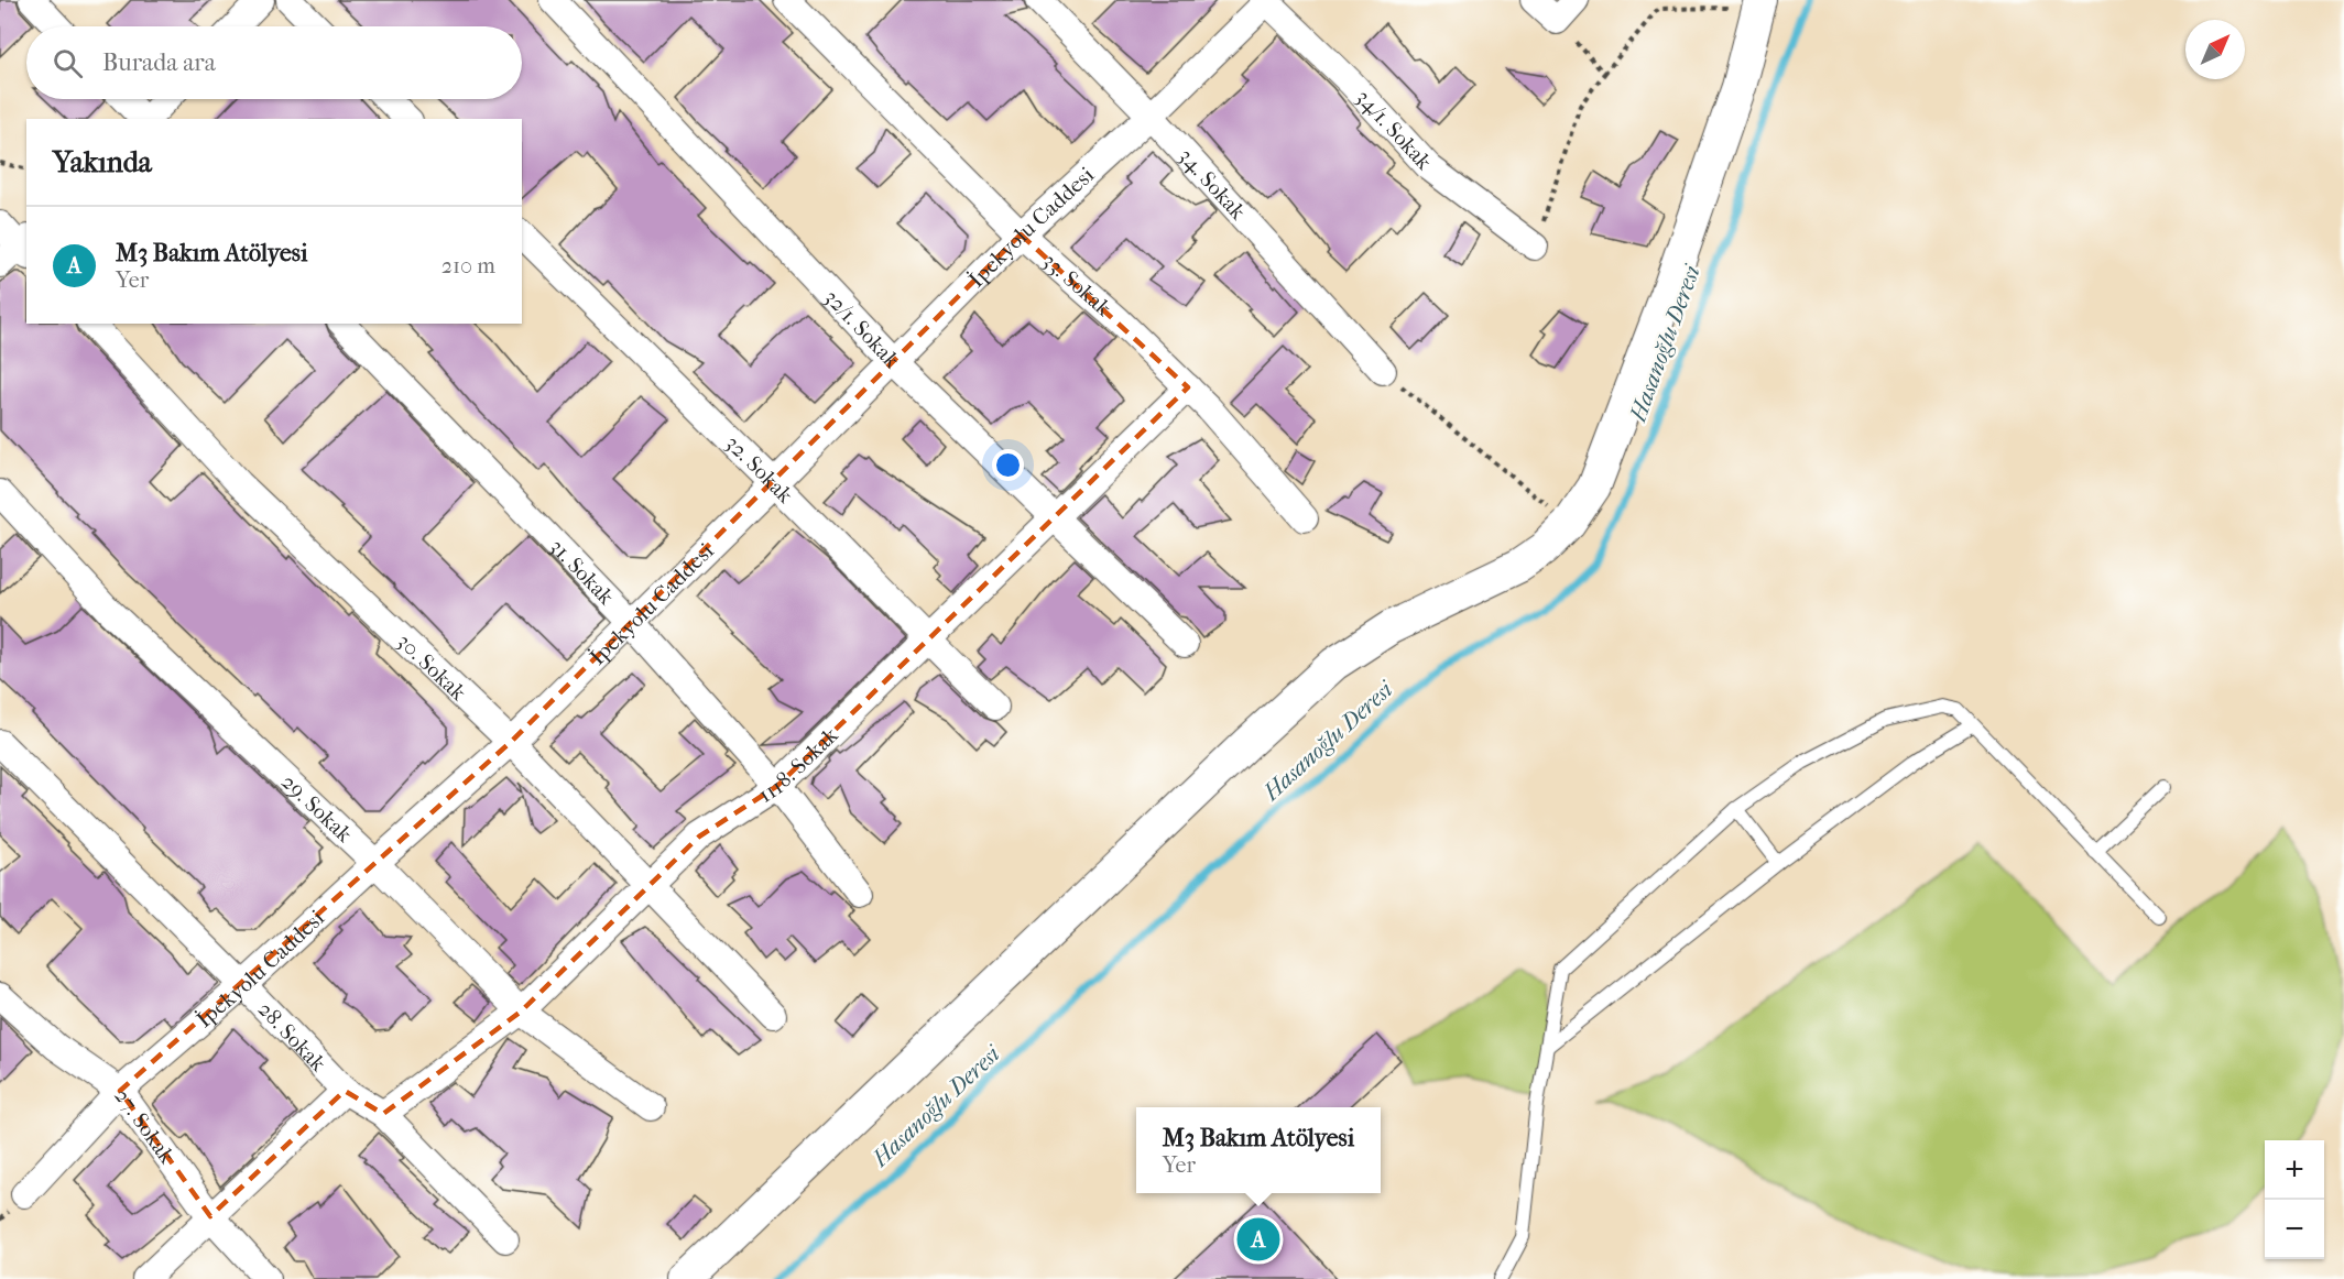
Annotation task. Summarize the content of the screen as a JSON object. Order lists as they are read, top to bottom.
{
  "streets": {
    "street": [
      "34/1. Sokak",
      "34. Sokak",
      "İpekyolu Caddesi",
      "33. Sokak",
      "32/1. Sokak",
      "32. Sokak",
      "31. Sokak",
      "30. Sokak",
      "1118. Sokak",
      "29. Sokak",
      "28. Sokak",
      "27. Sokak"
    ]
  },
  "crossings": [
    ["34/1. Sokak", "İpekyolu Caddesi"],
    ["34. Sokak", "İpekyolu Caddesi"],
    ["İpekyolu Caddesi", "33. Sokak"],
    ["İpekyolu Caddesi", "32/1. Sokak"],
    ["İpekyolu Caddesi", "32. Sokak"],
    ["İpekyolu Caddesi", "31. Sokak"],
    ["İpekyolu Caddesi", "30. Sokak"],
    ["İpekyolu Caddesi", "29. Sokak"],
    ["İpekyolu Caddesi", "28. Sokak"],
    ["İpekyolu Caddesi", "27. Sokak"],
    ["33. Sokak", "1118. Sokak"],
    ["32/1. Sokak", "1118. Sokak"],
    ["32. Sokak", "1118. Sokak"],
    ["31. Sokak", "1118. Sokak"],
    ["30. Sokak", "1118. Sokak"],
    ["1118. Sokak", "29. Sokak"],
    ["1118. Sokak", "28. Sokak"]
  ],
  "water": ["Hasanoğlu Deresi"],
  "north": "top right",
  "page": {
    "search": "Burada ara",
    "heading": "Yakında",
    "list": [
      {
        "mark": "A",
        "name": "M3 Bakım Atölyesi",
        "note": "Yer",
        "value": "210 m"
      }
    ],
    "popup": ["M3 Bakım Atölyesi", "Yer"],
    "map_buttons": ["+", "−"],
    "pins": "A"
  }
}
